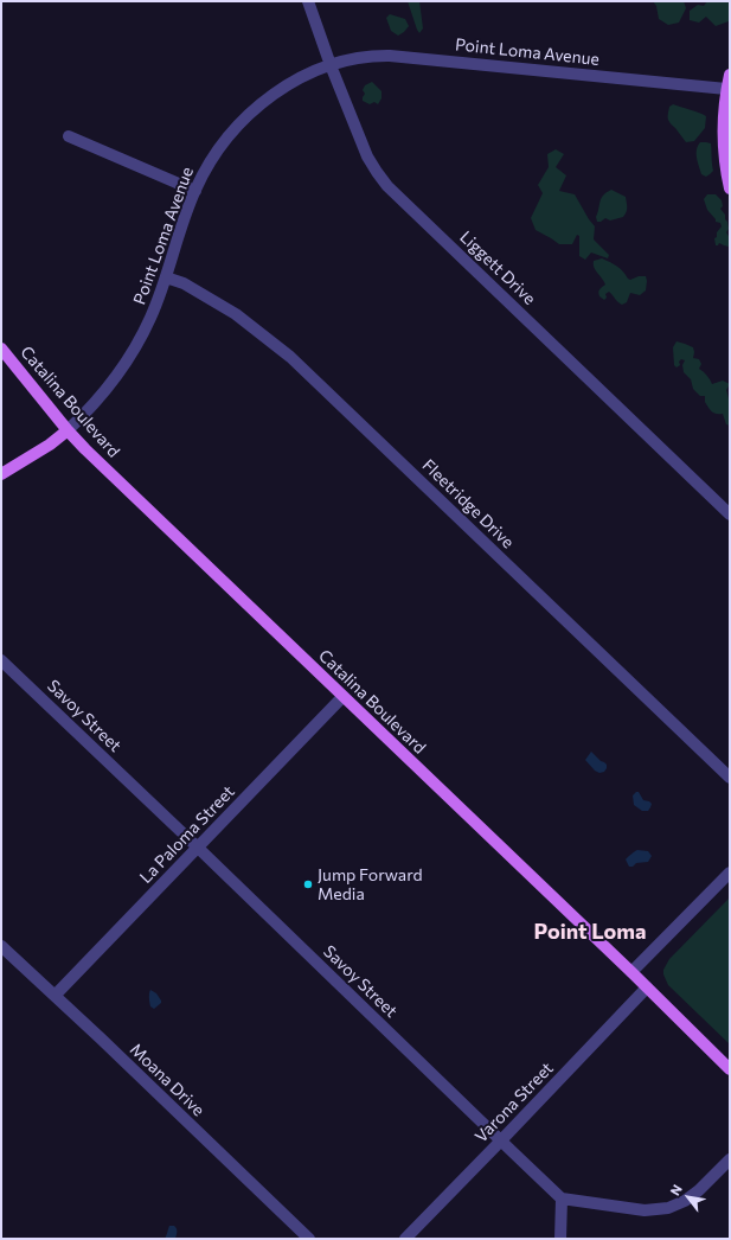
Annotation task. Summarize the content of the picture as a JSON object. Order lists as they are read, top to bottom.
{
  "streets": {
    "main road": ["Point Loma Avenue", "Catalina Boulevard"],
    "street": [
      "Liggett Drive",
      "Fleetridge Drive",
      "Savoy Street",
      "La Paloma Street",
      "Moana Drive",
      "Varona Street"
    ]
  },
  "crossings": [
    ["Point Loma Avenue", "Liggett Drive"],
    ["Point Loma Avenue", "Catalina Boulevard"],
    ["Point Loma Avenue", "Fleetridge Drive"],
    ["Catalina Boulevard", "La Paloma Street"],
    ["Catalina Boulevard", "Varona Street"],
    ["Savoy Street", "La Paloma Street"],
    ["Savoy Street", "Varona Street"],
    ["La Paloma Street", "Moana Drive"]
  ],
  "districts": ["Point Loma"],
  "places": ["Jump Forward Media"],
  "north": "top left"
}
